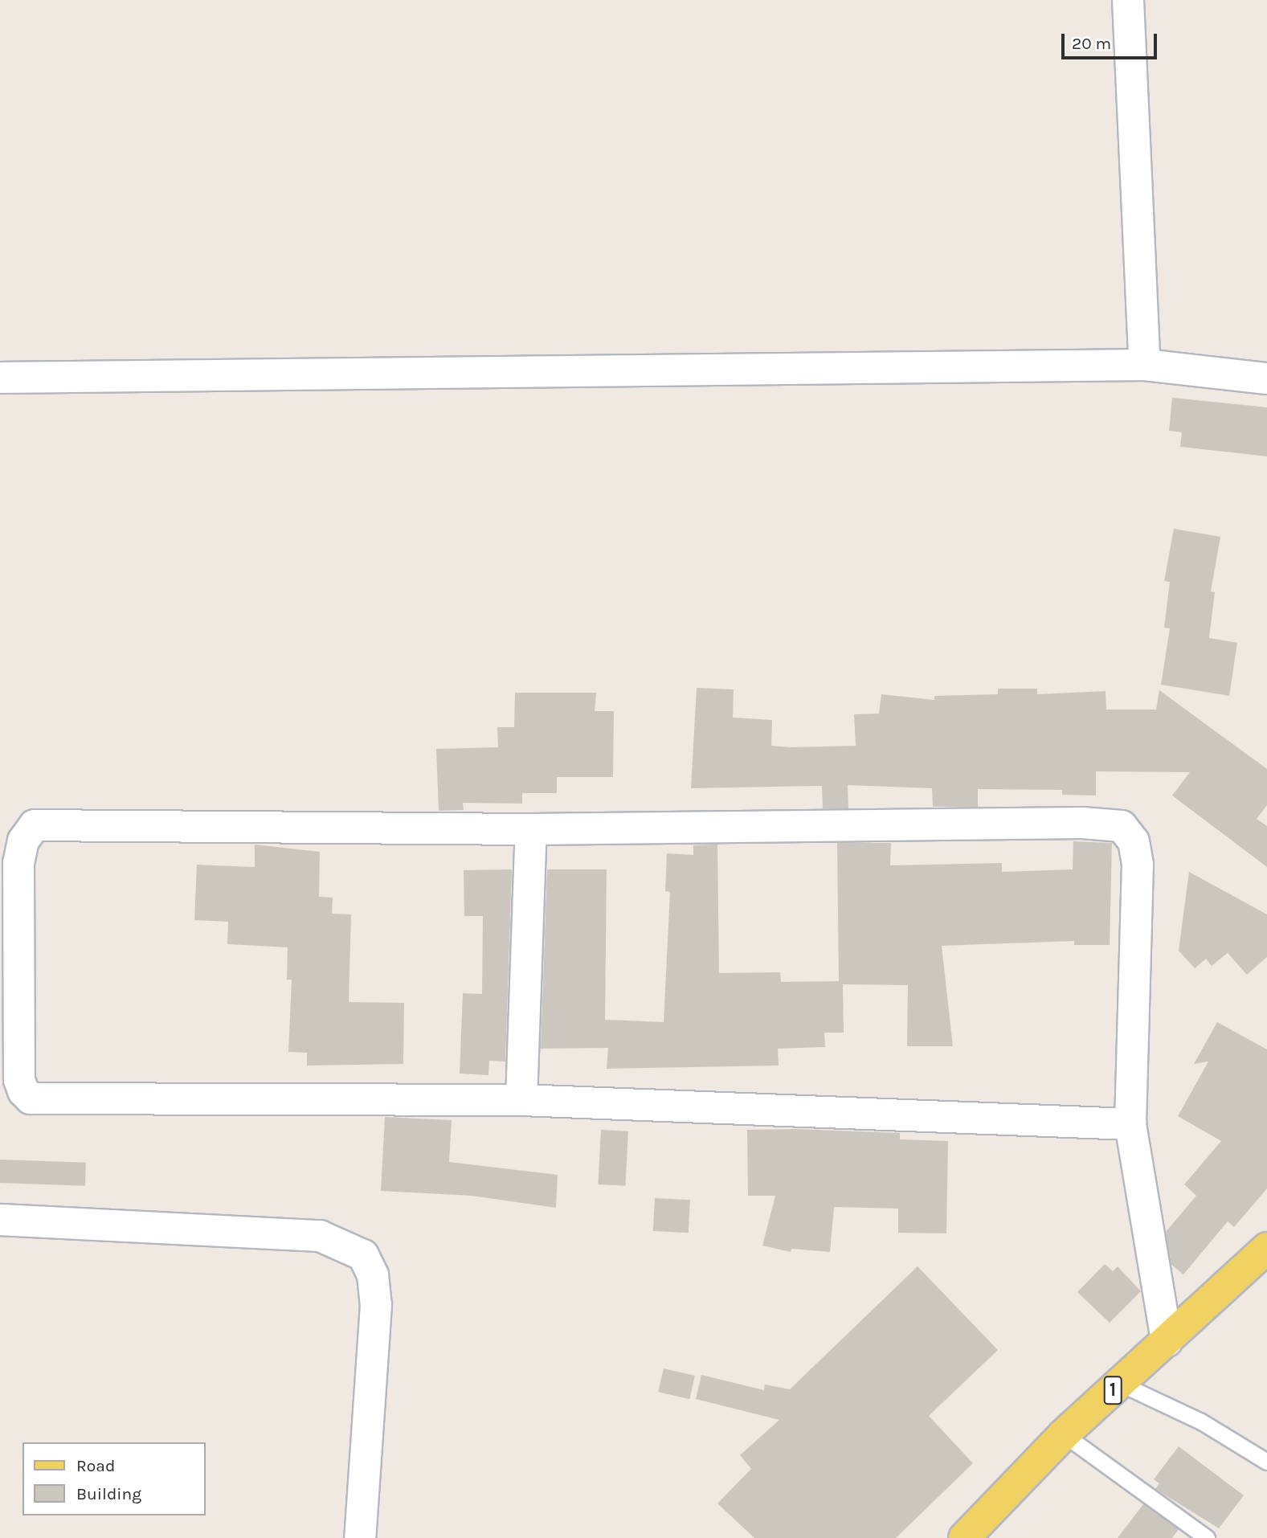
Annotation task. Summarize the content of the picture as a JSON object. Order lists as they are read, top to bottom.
{
  "streets": {
    "main road": ["1"]
  },
  "legend": ["Road", "Building"],
  "scale_bar": "20 m"
}
